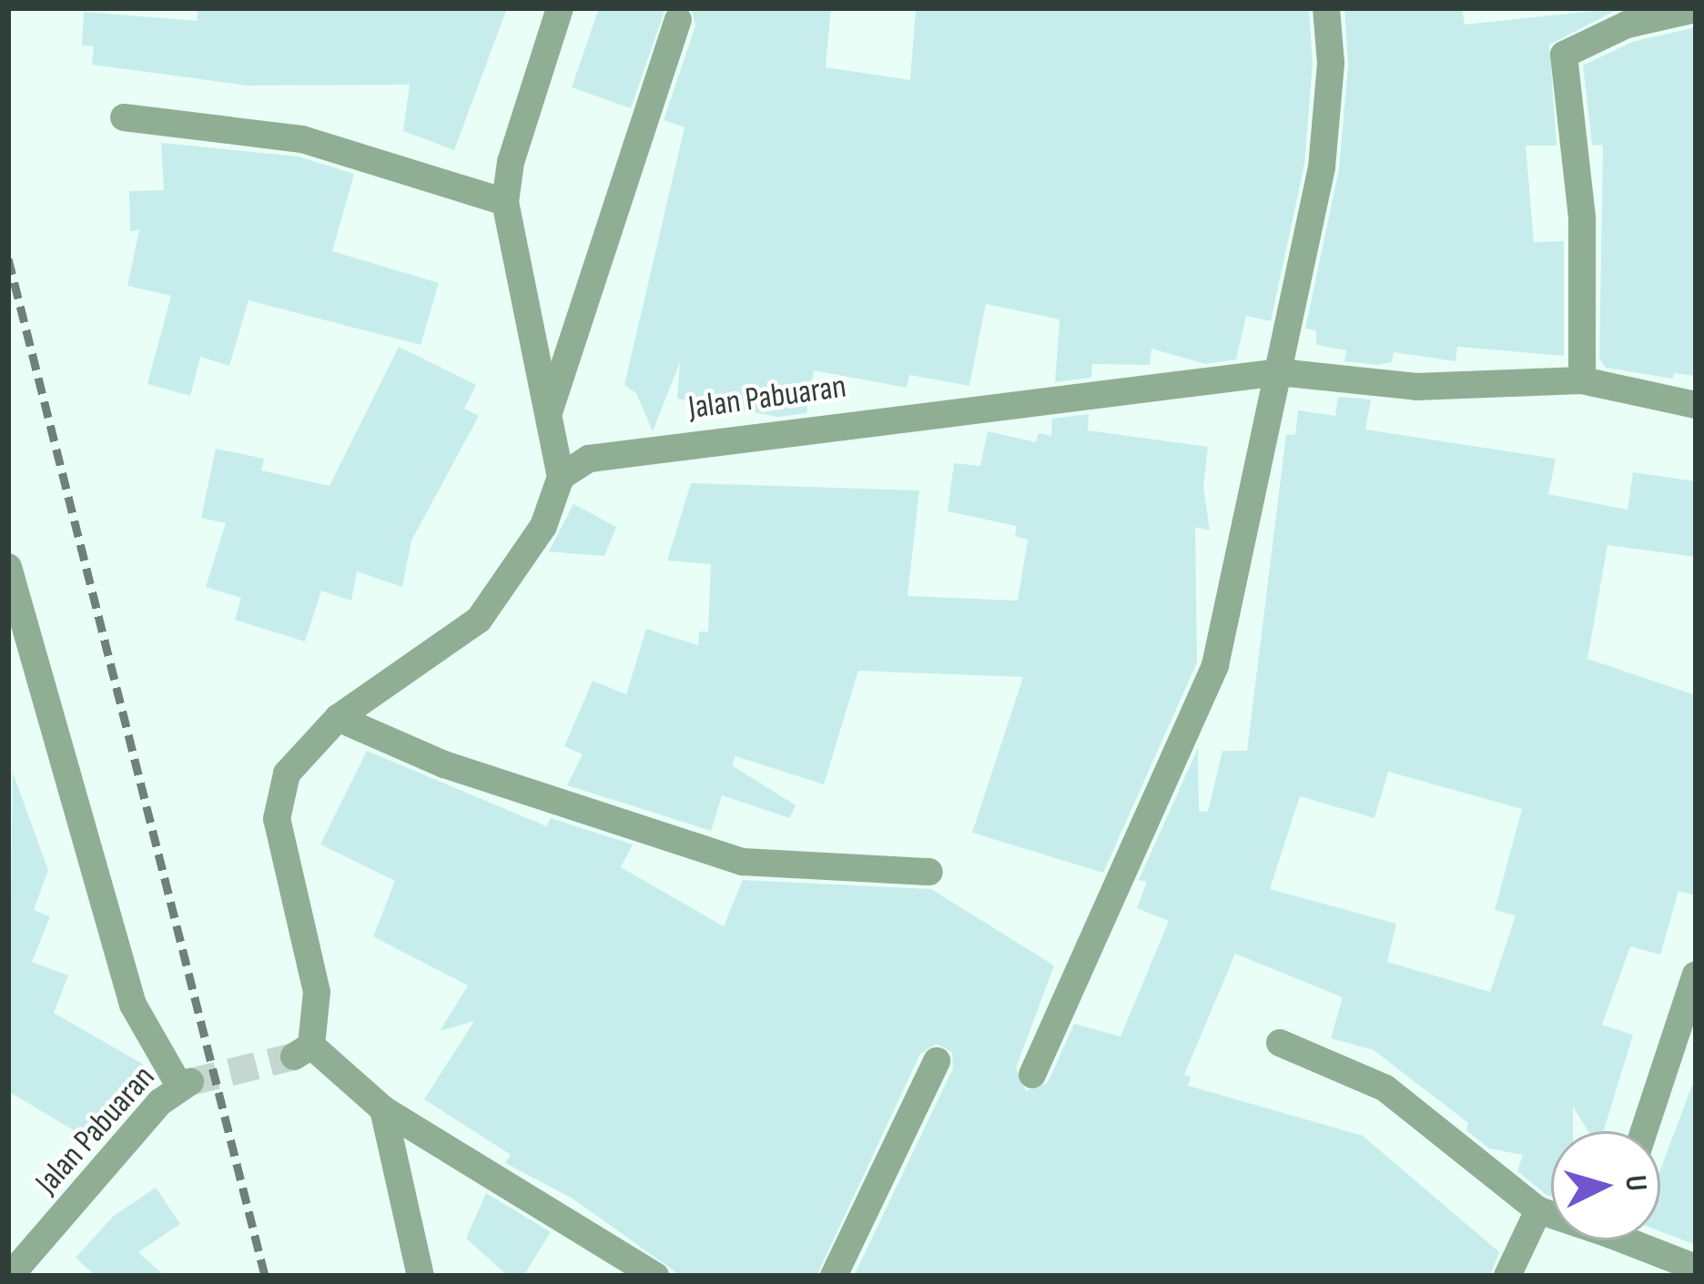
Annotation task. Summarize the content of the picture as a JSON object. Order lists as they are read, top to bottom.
{
  "streets": {
    "street": ["Jalan Pabuaran"]
  },
  "north": "right"
}
